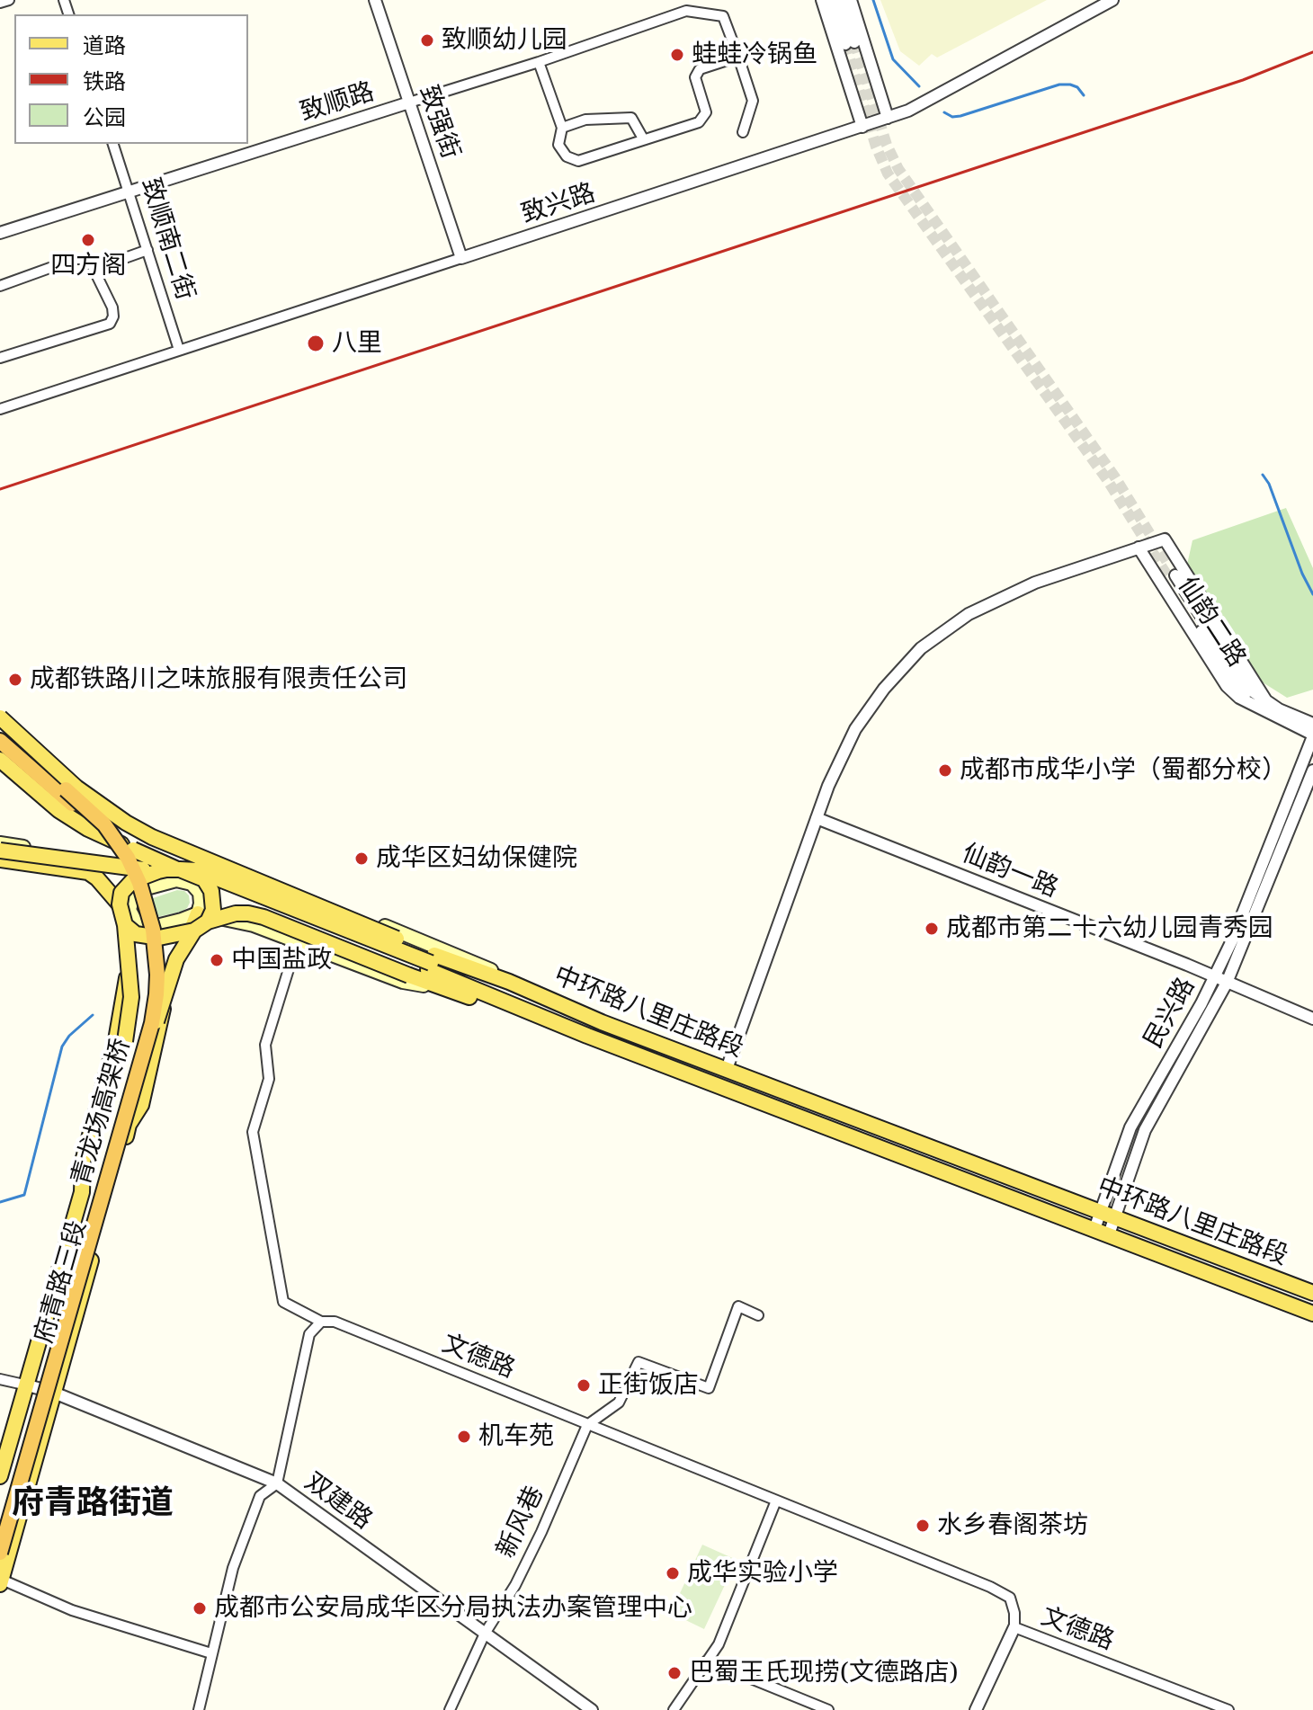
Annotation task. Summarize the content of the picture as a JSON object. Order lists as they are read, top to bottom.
{
  "streets": {
    "highway": ["青龙场高架桥"],
    "main road": ["中环路八里庄路段", "府青路三段"],
    "street": [
      "致顺路",
      "致强街",
      "致兴路",
      "致顺南二街",
      "仙韵二路",
      "仙韵一路",
      "民兴路",
      "文德路",
      "双建路",
      "新风巷"
    ]
  },
  "crossings": [
    ["致顺路", "致强街"],
    ["致顺路", "致顺南二街"],
    ["致强街", "致兴路"],
    ["致兴路", "致顺南二街"],
    ["仙韵二路", "民兴路"],
    ["仙韵一路", "民兴路"],
    ["中环路八里庄路段", "民兴路"],
    ["府青路三段", "双建路"],
    ["文德路", "新风巷"],
    ["双建路", "新风巷"]
  ],
  "districts": ["府青路街道"],
  "places": [
    "致顺幼儿园",
    "蛙蛙冷锅鱼",
    "四方阁",
    "八里",
    "成都铁路川之味旅服有限责任公司",
    "成都市成华小学（蜀都分校）",
    "成华区妇幼保健院",
    "成都市第二十六幼儿园青秀园",
    "中国盐政",
    "正街饭店",
    "机车苑",
    "水乡春阁茶坊",
    "成华实验小学",
    "成都市公安局成华区分局执法办案管理中心",
    "巴蜀王氏现捞(文德路店)"
  ],
  "legend": ["道路", "铁路", "公园"]
}
